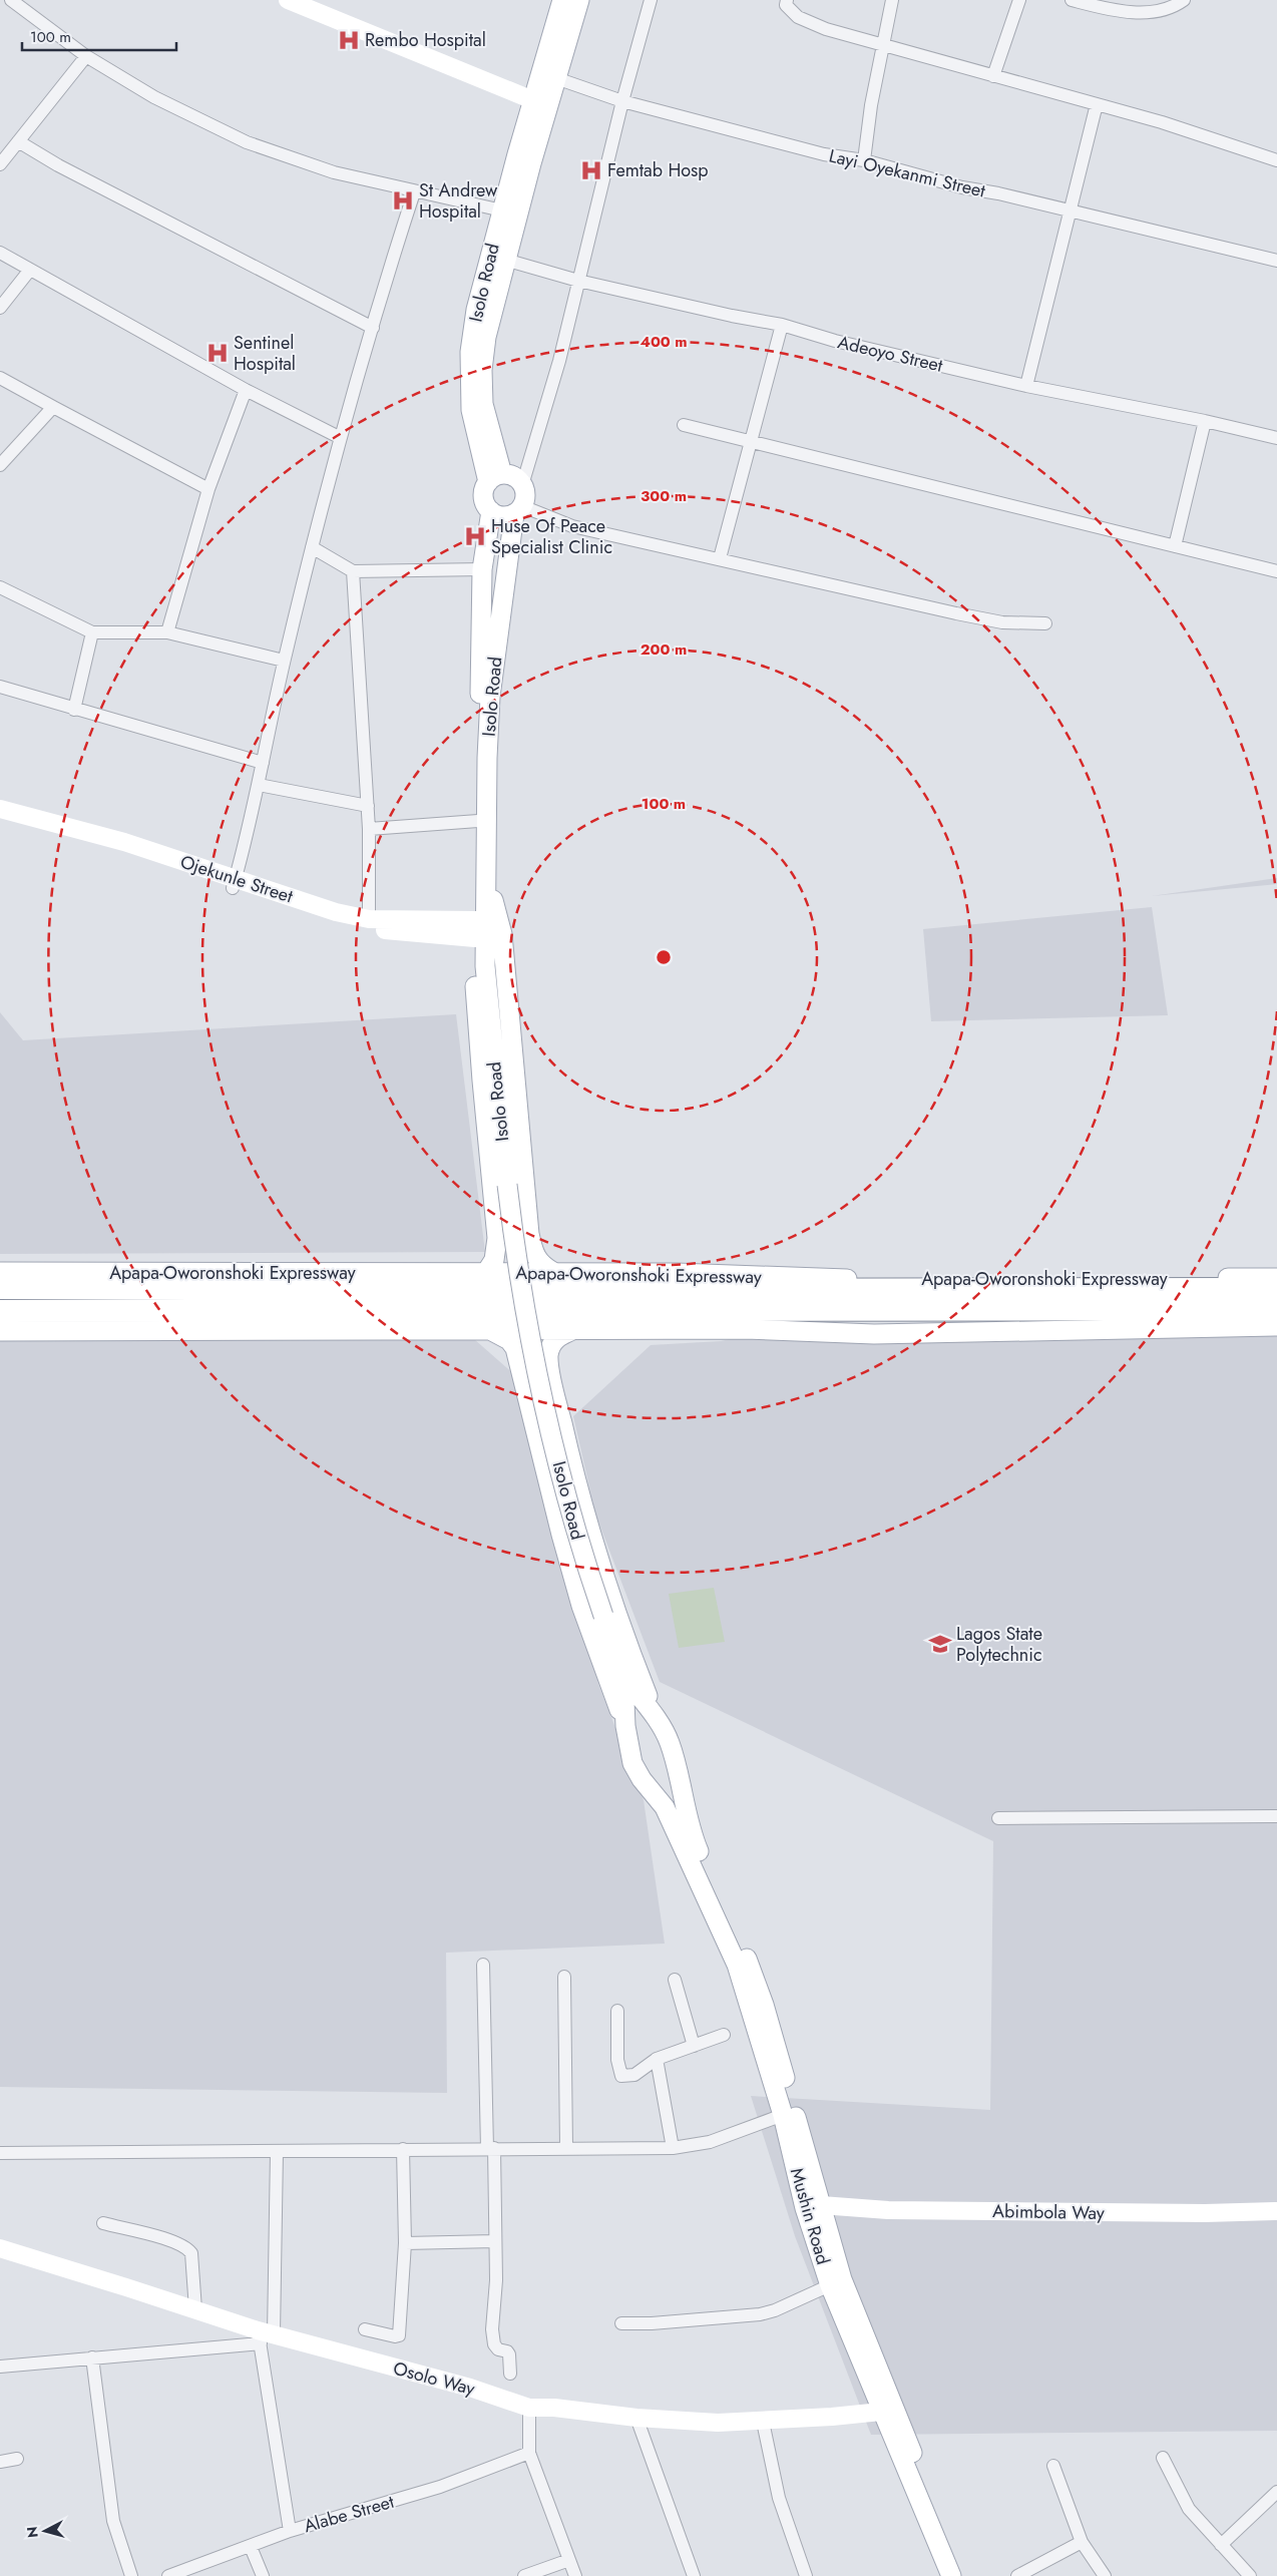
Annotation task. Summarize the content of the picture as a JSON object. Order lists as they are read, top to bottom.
{
  "streets": {
    "highway": ["Apapa-Oworonshoki Expressway"],
    "main road": ["Isolo Road", "Mushin Road"],
    "street": [
      "Layi Oyekanmi Street",
      "Adeoyo Street",
      "Ojekunle Street",
      "Abimbola Way",
      "Osolo Way",
      "Alabe Street"
    ]
  },
  "crossings": [
    ["Layi Oyekanmi Street", "Isolo Road"],
    ["Isolo Road", "Adeoyo Street"],
    ["Abimbola Way", "Mushin Road"],
    ["Mushin Road", "Osolo Way"]
  ],
  "places": {
    "hospital": [
      "Rembo Hospital",
      "Femtab Hosp",
      "St Andrew Hospital",
      "Sentinel Hospital",
      "Huse Of Peace Specialist Clinic"
    ],
    "school or university": ["Lagos State Polytechnic"]
  },
  "scale_bar": "100 m",
  "north": "left",
  "rings": [
    "400 m",
    "300 m",
    "200 m",
    "100 m"
  ]
}
